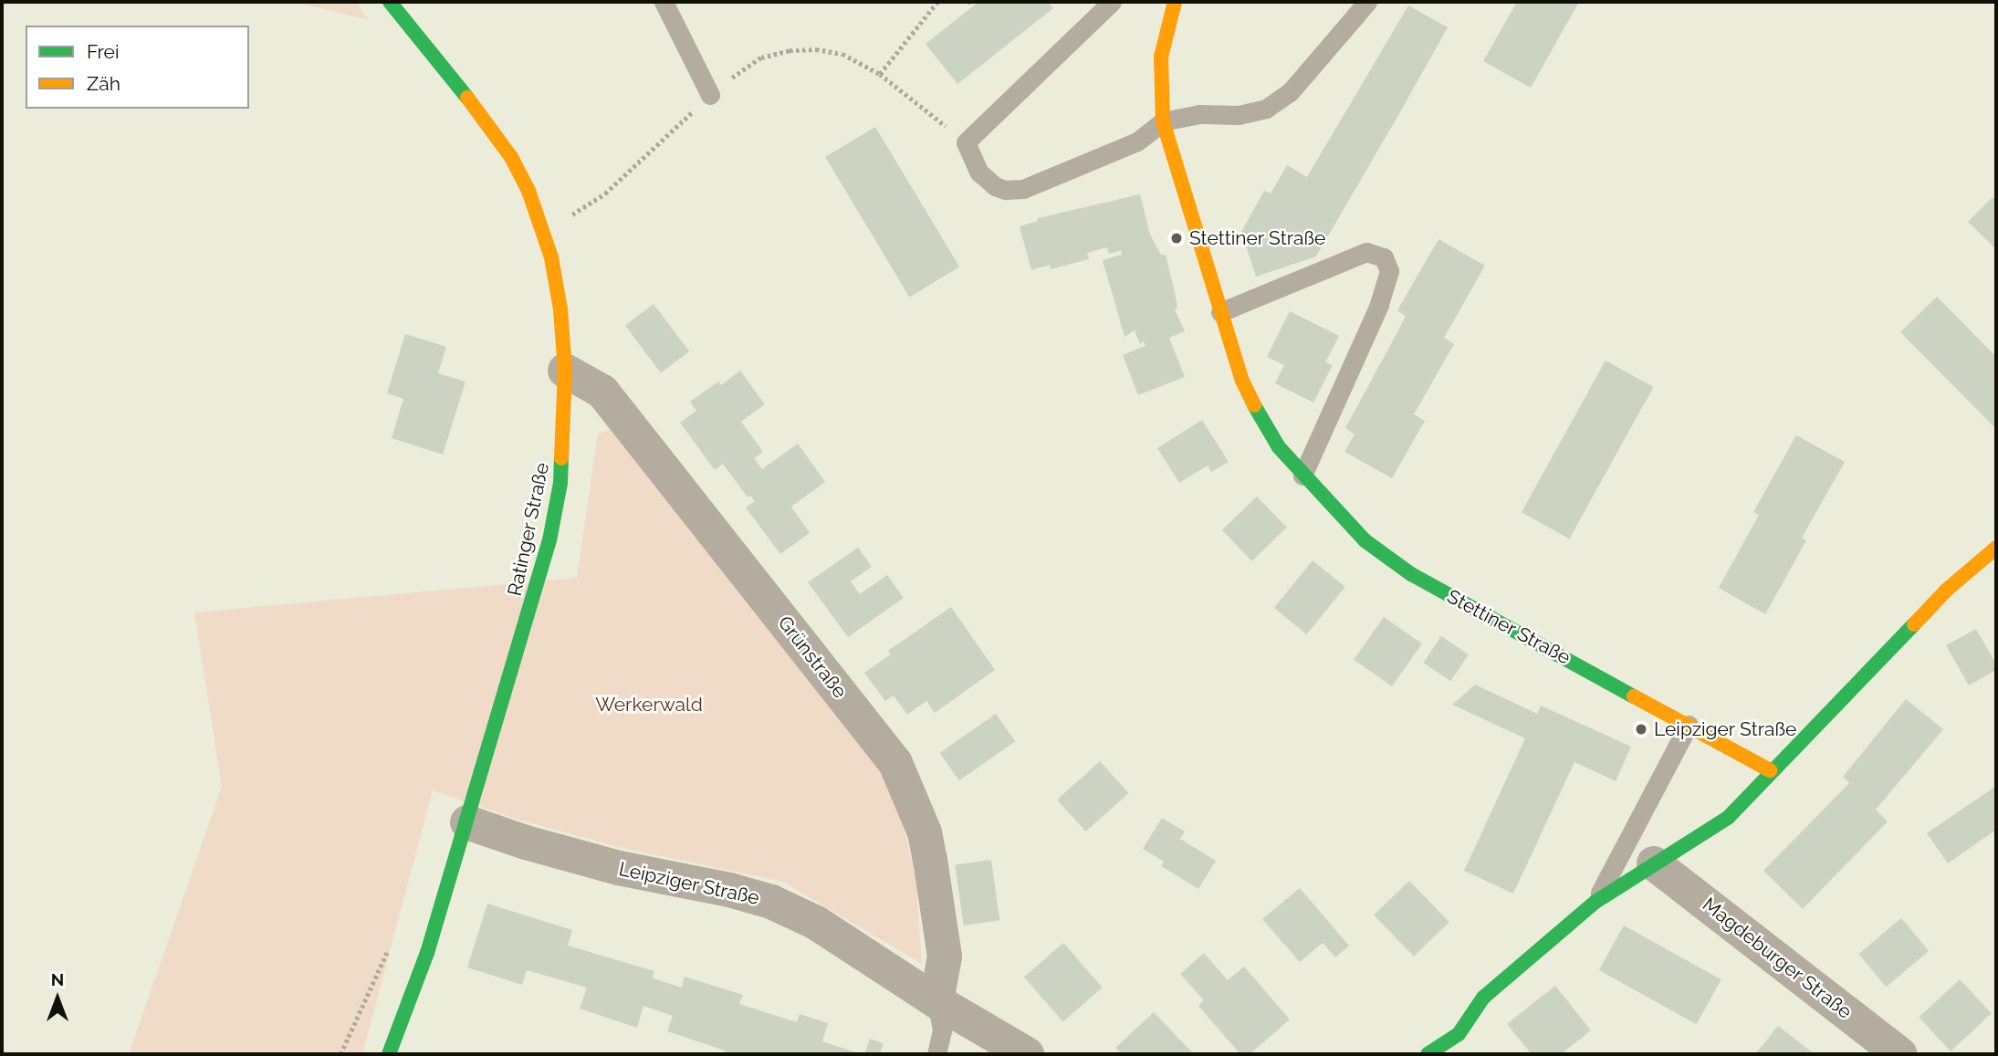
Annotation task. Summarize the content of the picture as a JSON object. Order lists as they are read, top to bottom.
{
  "streets": {
    "street": [
      "Ratinger Straße",
      "Stettiner Straße",
      "Grünstraße",
      "Leipziger Straße",
      "Magdeburger Straße"
    ]
  },
  "crossings": [
    ["Ratinger Straße", "Grünstraße"],
    ["Ratinger Straße", "Leipziger Straße"],
    ["Grünstraße", "Leipziger Straße"]
  ],
  "parks": ["Werkerwald"],
  "places": ["Stettiner Straße", "Leipziger Straße"],
  "legend": ["Frei", "Zäh"],
  "north": "top"
}
